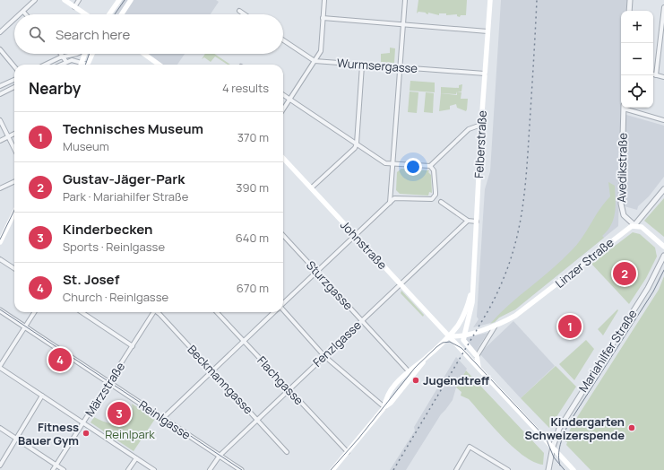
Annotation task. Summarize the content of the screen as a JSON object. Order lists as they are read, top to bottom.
{
  "streets": {
    "main road": ["Felberstraße", "Johnstraße", "Linzer Straße"],
    "street": [
      "Wurmsergasse",
      "Avedikstraße",
      "Sturzgasse",
      "Fenzlgasse",
      "Mariahilfer Straße",
      "Beckmanngasse",
      "Flachgasse",
      "Märzstraße",
      "Reinlgasse"
    ]
  },
  "crossings": [
    ["Wurmsergasse", "Felberstraße"],
    ["Felberstraße", "Johnstraße"],
    ["Felberstraße", "Linzer Straße"],
    ["Avedikstraße", "Linzer Straße"],
    ["Johnstraße", "Linzer Straße"],
    ["Johnstraße", "Fenzlgasse"],
    ["Johnstraße", "Mariahilfer Straße"],
    ["Sturzgasse", "Fenzlgasse"],
    ["Fenzlgasse", "Beckmanngasse"],
    ["Fenzlgasse", "Flachgasse"],
    ["Fenzlgasse", "Reinlgasse"],
    ["Märzstraße", "Reinlgasse"]
  ],
  "parks": ["Reinlpark"],
  "places": ["Jugendtreff", "Kindergarten Schweizerspende", "Fitness Bauer Gym"],
  "page": {
    "map_buttons": ["+", "−"],
    "search": "Search here",
    "heading": ["Nearby", "4 results"],
    "list": [
      {
        "mark": "1",
        "name": "Technisches Museum",
        "note": "Museum",
        "value": "370 m"
      },
      {
        "mark": "2",
        "name": "Gustav-Jäger-Park",
        "note": "Park · Mariahilfer Straße",
        "value": "390 m"
      },
      {
        "mark": "3",
        "name": "Kinderbecken",
        "note": "Sports · Reinlgasse",
        "value": "640 m"
      },
      {
        "mark": "4",
        "name": "St. Josef",
        "note": "Church · Reinlgasse",
        "value": "670 m"
      }
    ],
    "pins": [
      "2",
      "1",
      "4",
      "3"
    ]
  }
}
